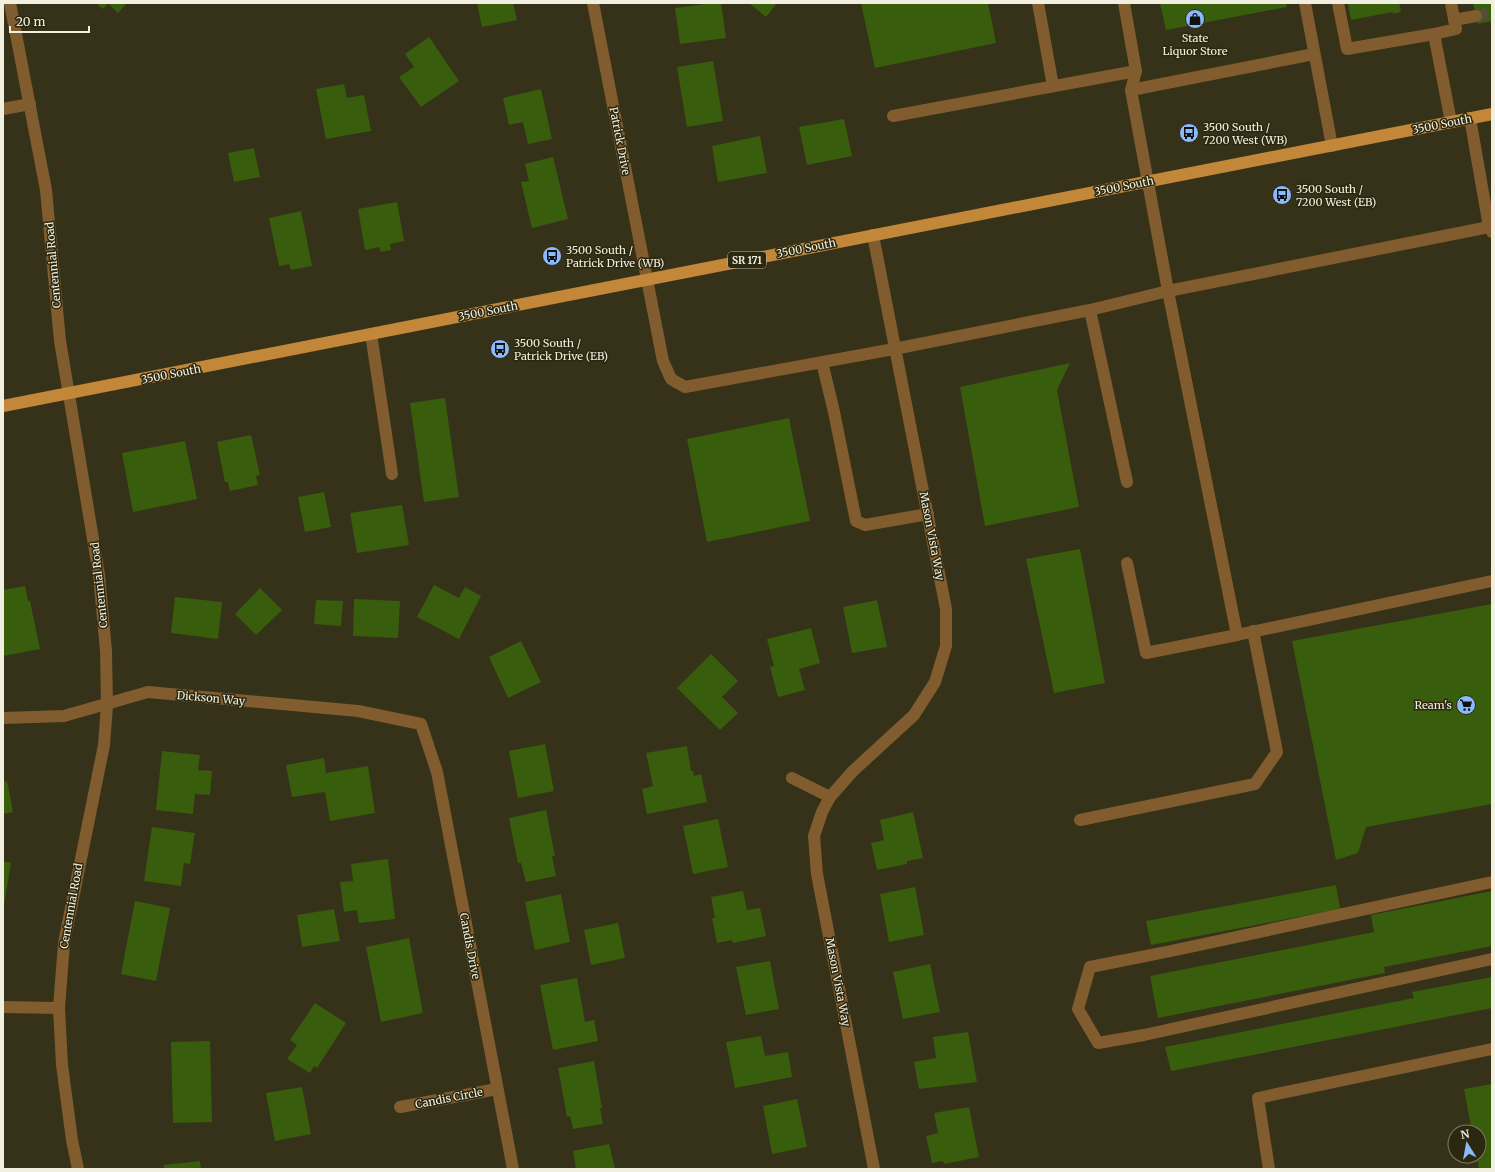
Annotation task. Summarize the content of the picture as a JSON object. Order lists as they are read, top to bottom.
{
  "streets": {
    "main road": ["3500 South", "SR 171"],
    "street": [
      "Patrick Drive",
      "Centennial Road",
      "Mason Vista Way",
      "Dickson Way",
      "Candis Drive",
      "Candis Circle"
    ]
  },
  "crossings": [
    ["3500 South", "Patrick Drive"],
    ["3500 South", "Centennial Road"],
    ["3500 South", "Mason Vista Way"],
    ["Patrick Drive", "Mason Vista Way"],
    ["Centennial Road", "Dickson Way"],
    ["Dickson Way", "Candis Drive"],
    ["Candis Drive", "Candis Circle"]
  ],
  "places": {
    "shop": ["State Liquor Store"],
    "bus stop": [
      "3500 South / 7200 West (WB)",
      "3500 South / 7200 West (EB)",
      "3500 South / Patrick Drive (WB)",
      "3500 South / Patrick Drive (EB)"
    ],
    "supermarket": ["Ream's"]
  },
  "scale_bar": "20 m",
  "north": "top"
}
